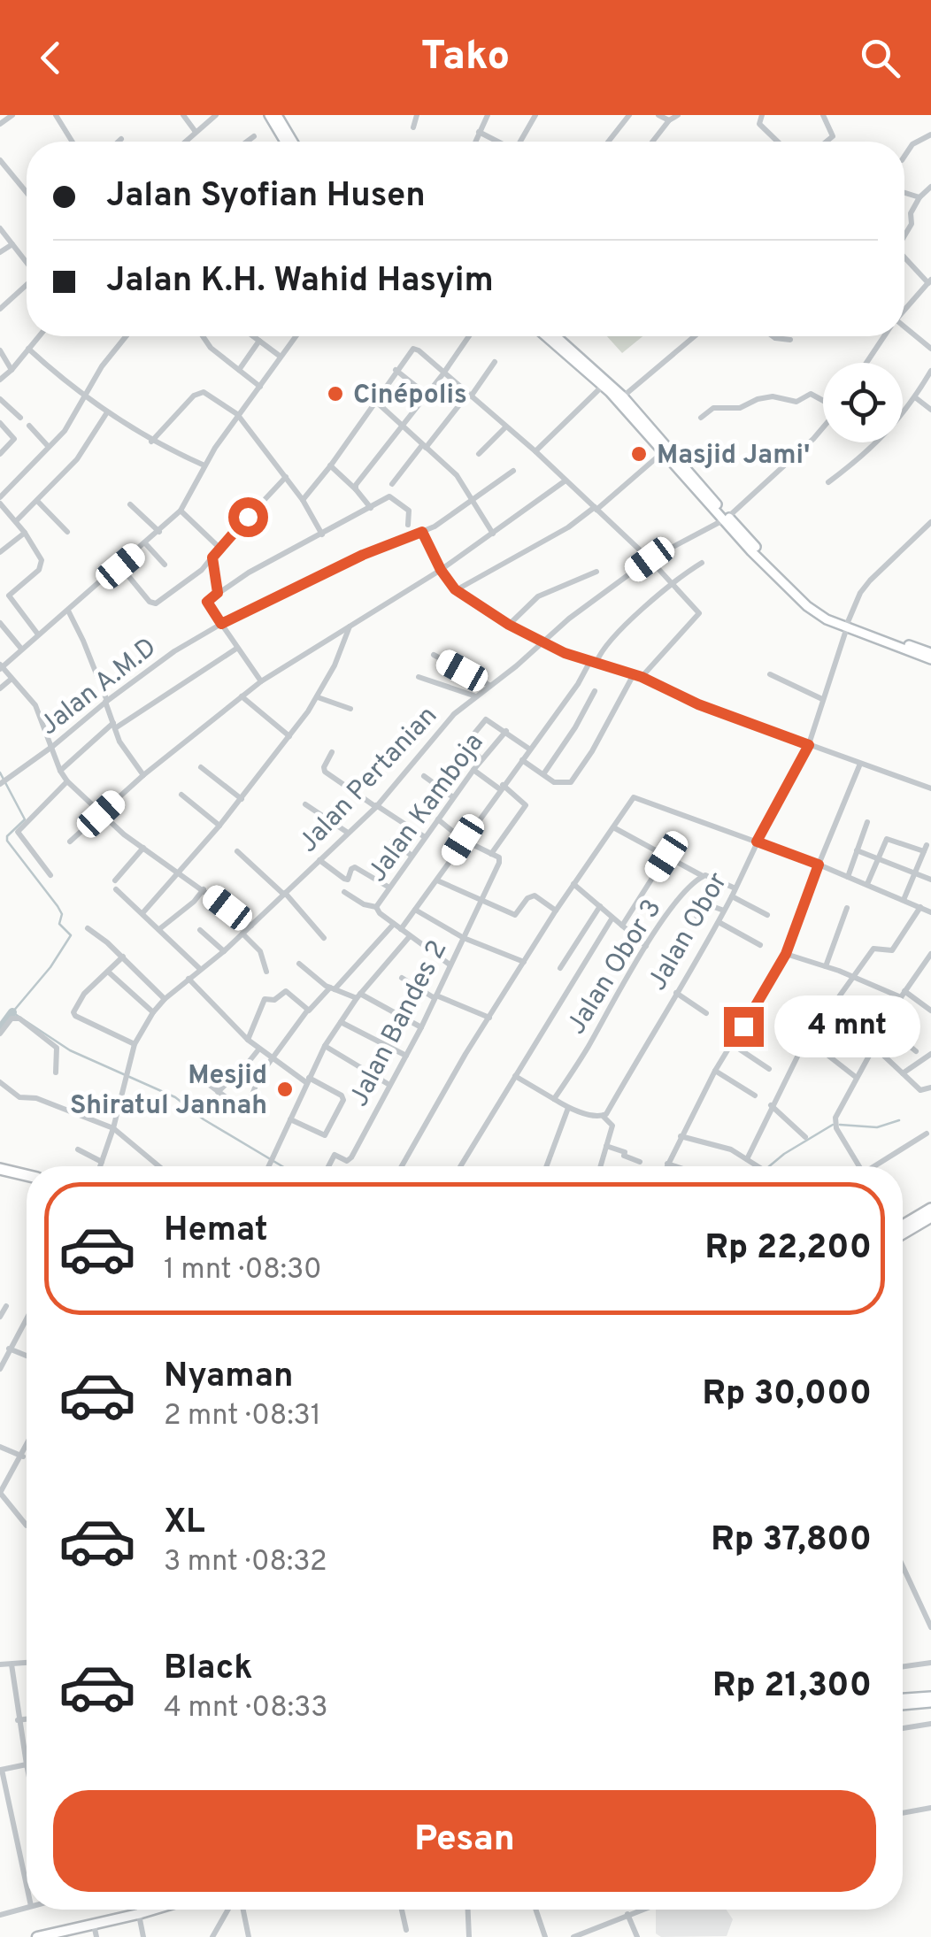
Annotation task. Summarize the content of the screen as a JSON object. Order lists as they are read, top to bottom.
{
  "streets": {
    "street": [
      "Jalan A.M.D",
      "Jalan Pertanian",
      "Jalan Kamboja",
      "Jalan Obor",
      "Jalan Obor 3",
      "Jalan Bandes 2"
    ]
  },
  "places": ["Cinépolis", "Masjid Jami'", "Mesjid Shiratul Jannah"],
  "page": {
    "header": "Tako",
    "banner": ["Jalan Syofian Husen", "Jalan K.H. Wahid Hasyim"],
    "bubble": "4 mnt",
    "list": [
      {
        "name": "Hemat",
        "note": "1 mnt · 08:30",
        "value": "Rp 22,200"
      },
      {
        "name": "Nyaman",
        "note": "2 mnt · 08:31",
        "value": "Rp 30,000"
      },
      {
        "name": "XL",
        "note": "3 mnt · 08:32",
        "value": "Rp 37,800"
      },
      {
        "name": "Black",
        "note": "4 mnt · 08:33",
        "value": "Rp 21,300"
      }
    ],
    "buttons": "Pesan"
  }
}
